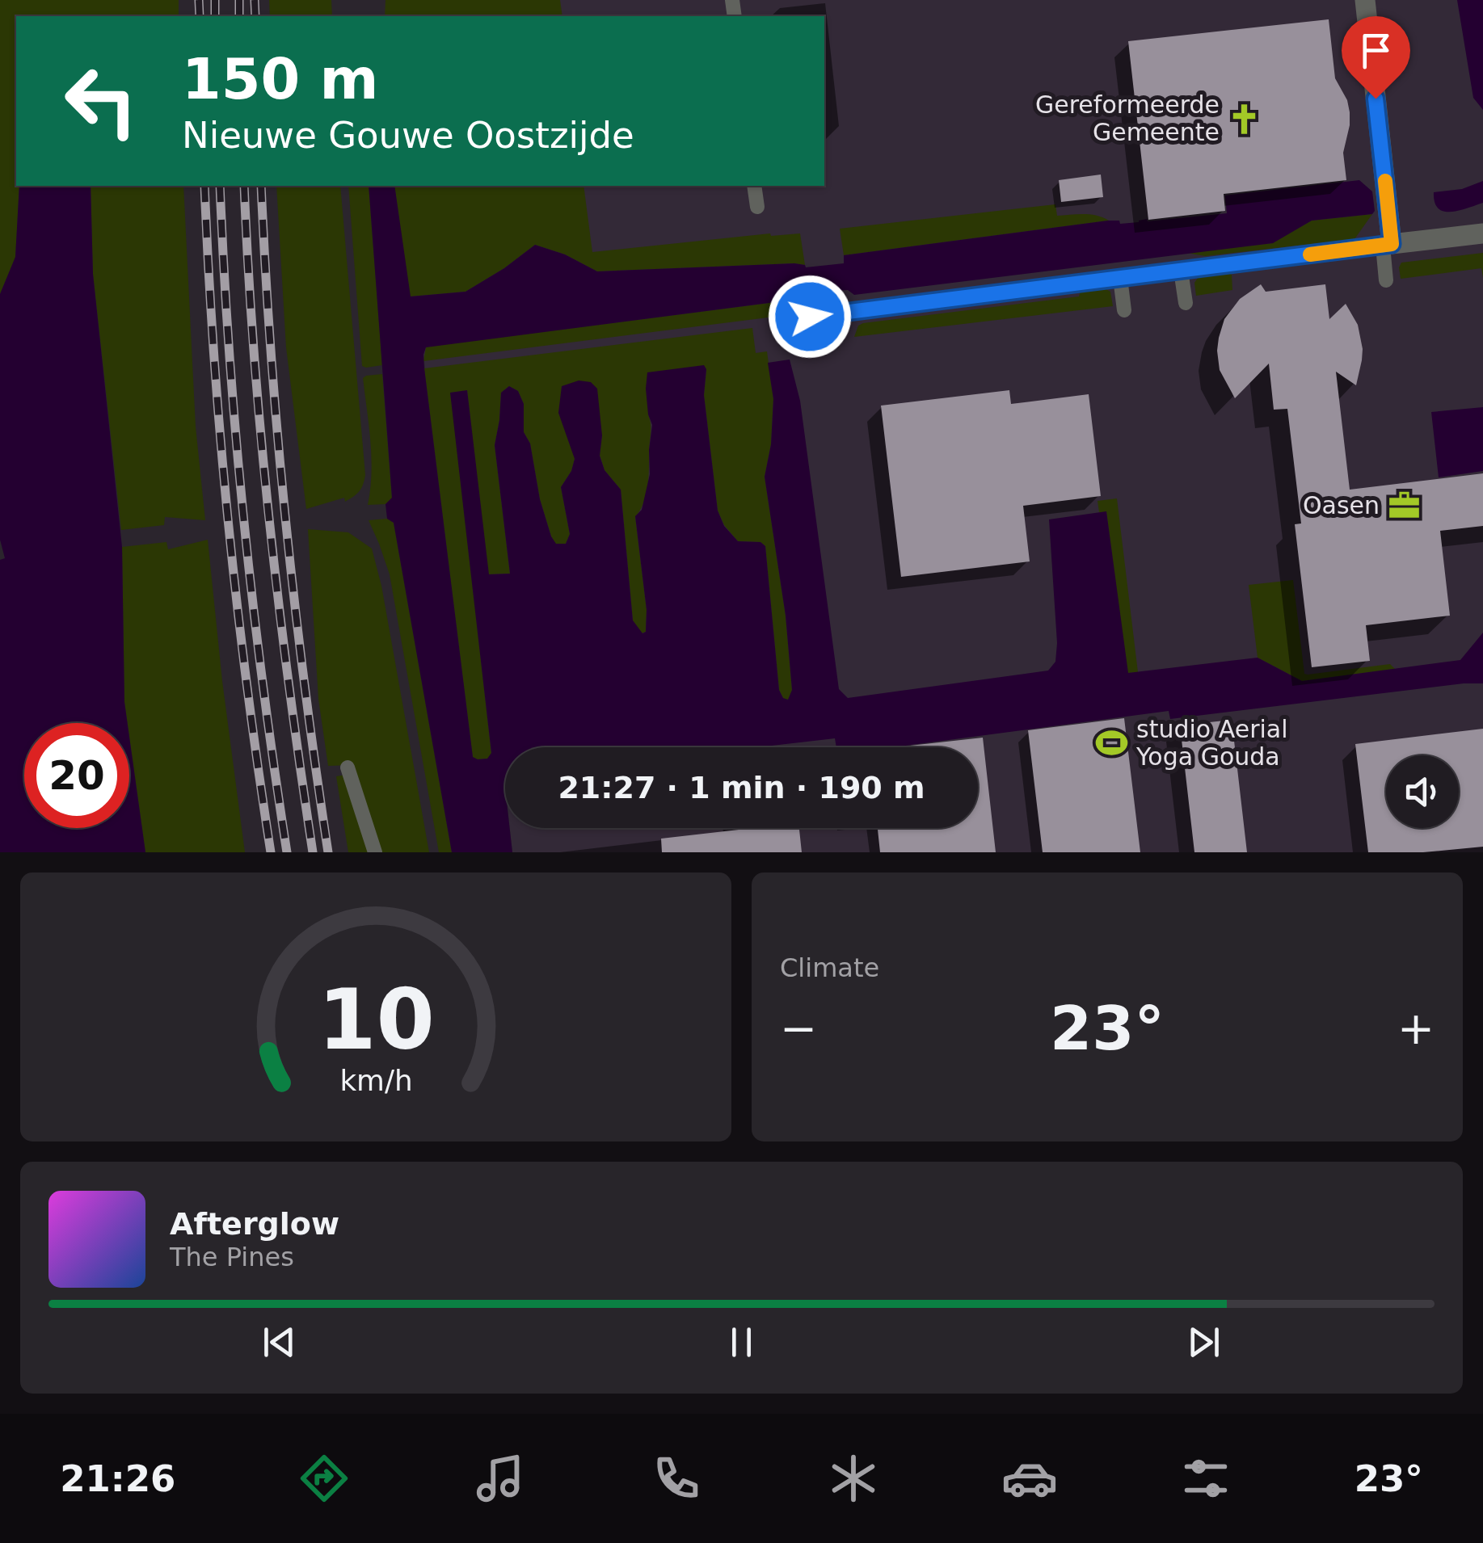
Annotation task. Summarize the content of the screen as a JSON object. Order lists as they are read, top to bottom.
{
  "places": {
    "church": ["Gereformeerde Gemeente"],
    "office": ["Oasen"],
    "sports": ["studio Aerial Yoga Gouda"]
  },
  "page": {
    "turn": ["150 m", "Nieuwe Gouwe Oostzijde"],
    "limit": "20",
    "trip": "21:27 · 1 min · 190 m",
    "tile": "Climate",
    "heat": ["−", "23°", "+"],
    "song": ["Afterglow", "The Pines"],
    "tabs": ["21:26", "23°"],
    "gauge": ["10", "km/h"]
  }
}
